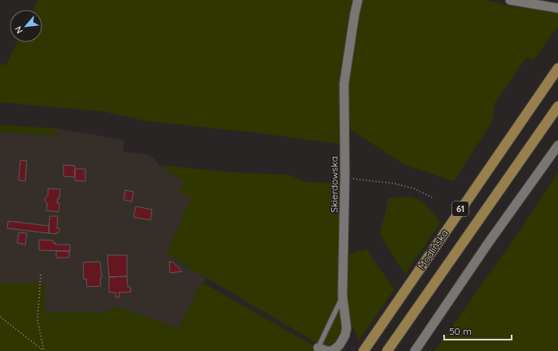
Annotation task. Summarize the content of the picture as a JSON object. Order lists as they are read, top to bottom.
{
  "streets": {
    "main road": ["61", "Modlińska"],
    "street": ["Skierdowska"]
  },
  "scale_bar": "50 m",
  "north": "bottom left"
}
